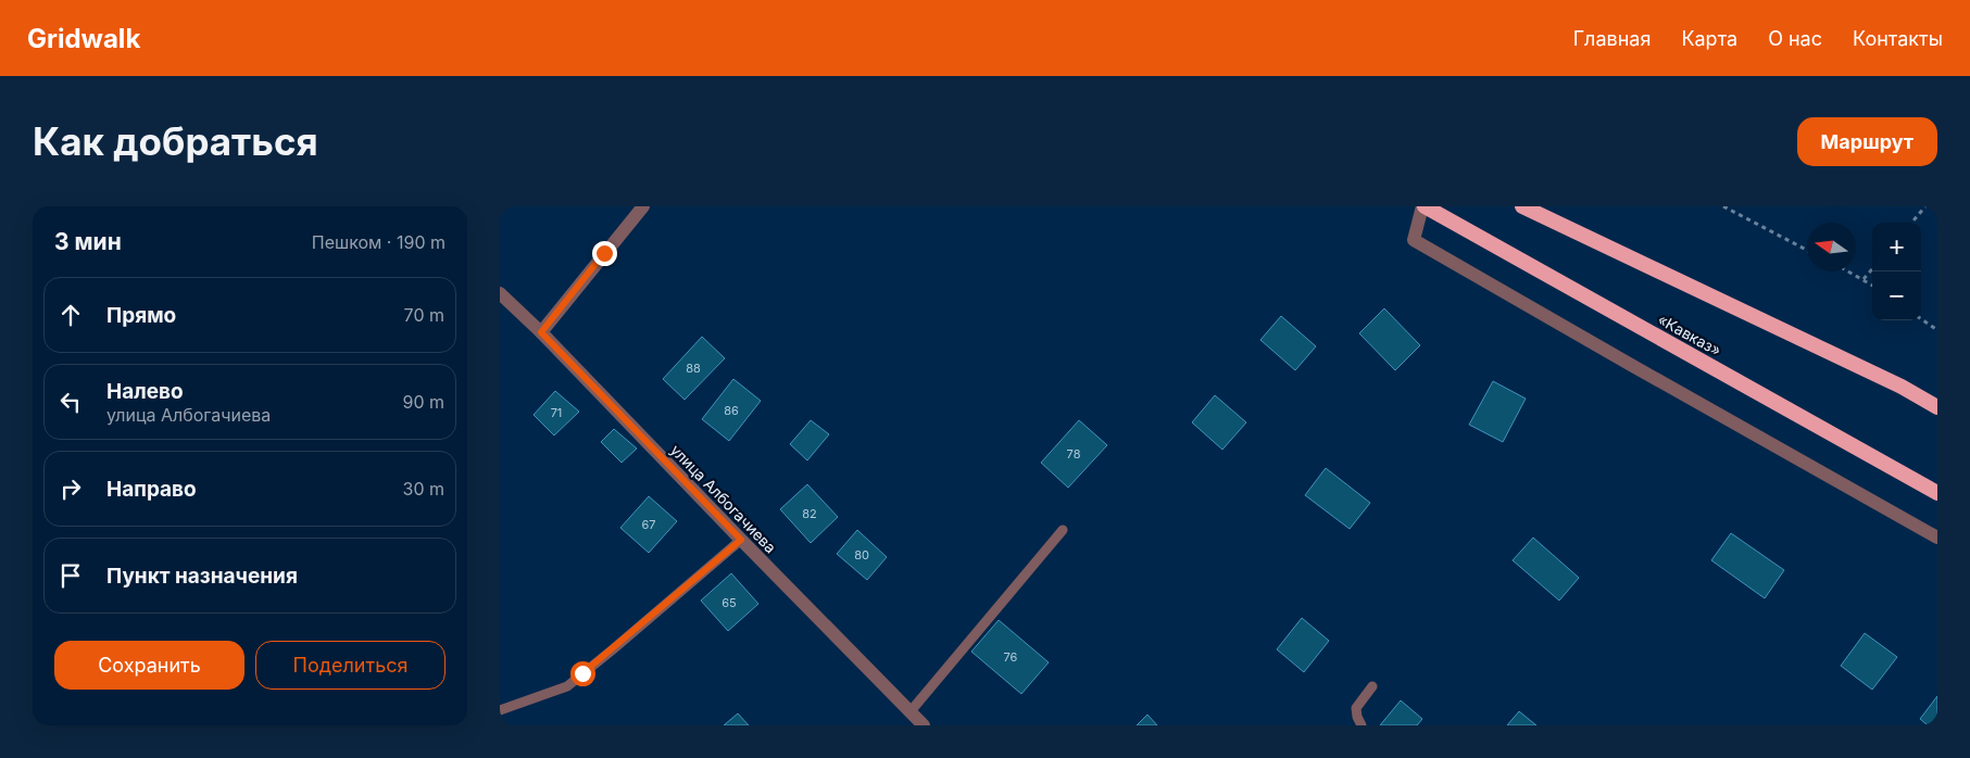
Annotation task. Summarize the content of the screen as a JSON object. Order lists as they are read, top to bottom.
{
  "streets": {
    "highway": ["«Кавказ»"],
    "street": ["улица Албогачиева"]
  },
  "house_numbers": [
    "88",
    "86",
    "71",
    "78",
    "82",
    "67",
    "80",
    "65",
    "76"
  ],
  "north": "left",
  "page": {
    "header": "Gridwalk",
    "nav": [
      "Главная",
      "Карта",
      "О нас",
      "Контакты"
    ],
    "buttons": [
      "Маршрут",
      ["Сохранить", "Поделиться"]
    ],
    "title": "Как добраться",
    "heading": ["3 мин", "Пешком · 190 m"],
    "map_buttons": ["+", "−"],
    "list": [
      ["Прямо", "70 m"],
      ["Налево", "улица Албогачиева", "90 m"],
      ["Направо", "30 m"],
      "Пункт назначения"
    ]
  }
}
